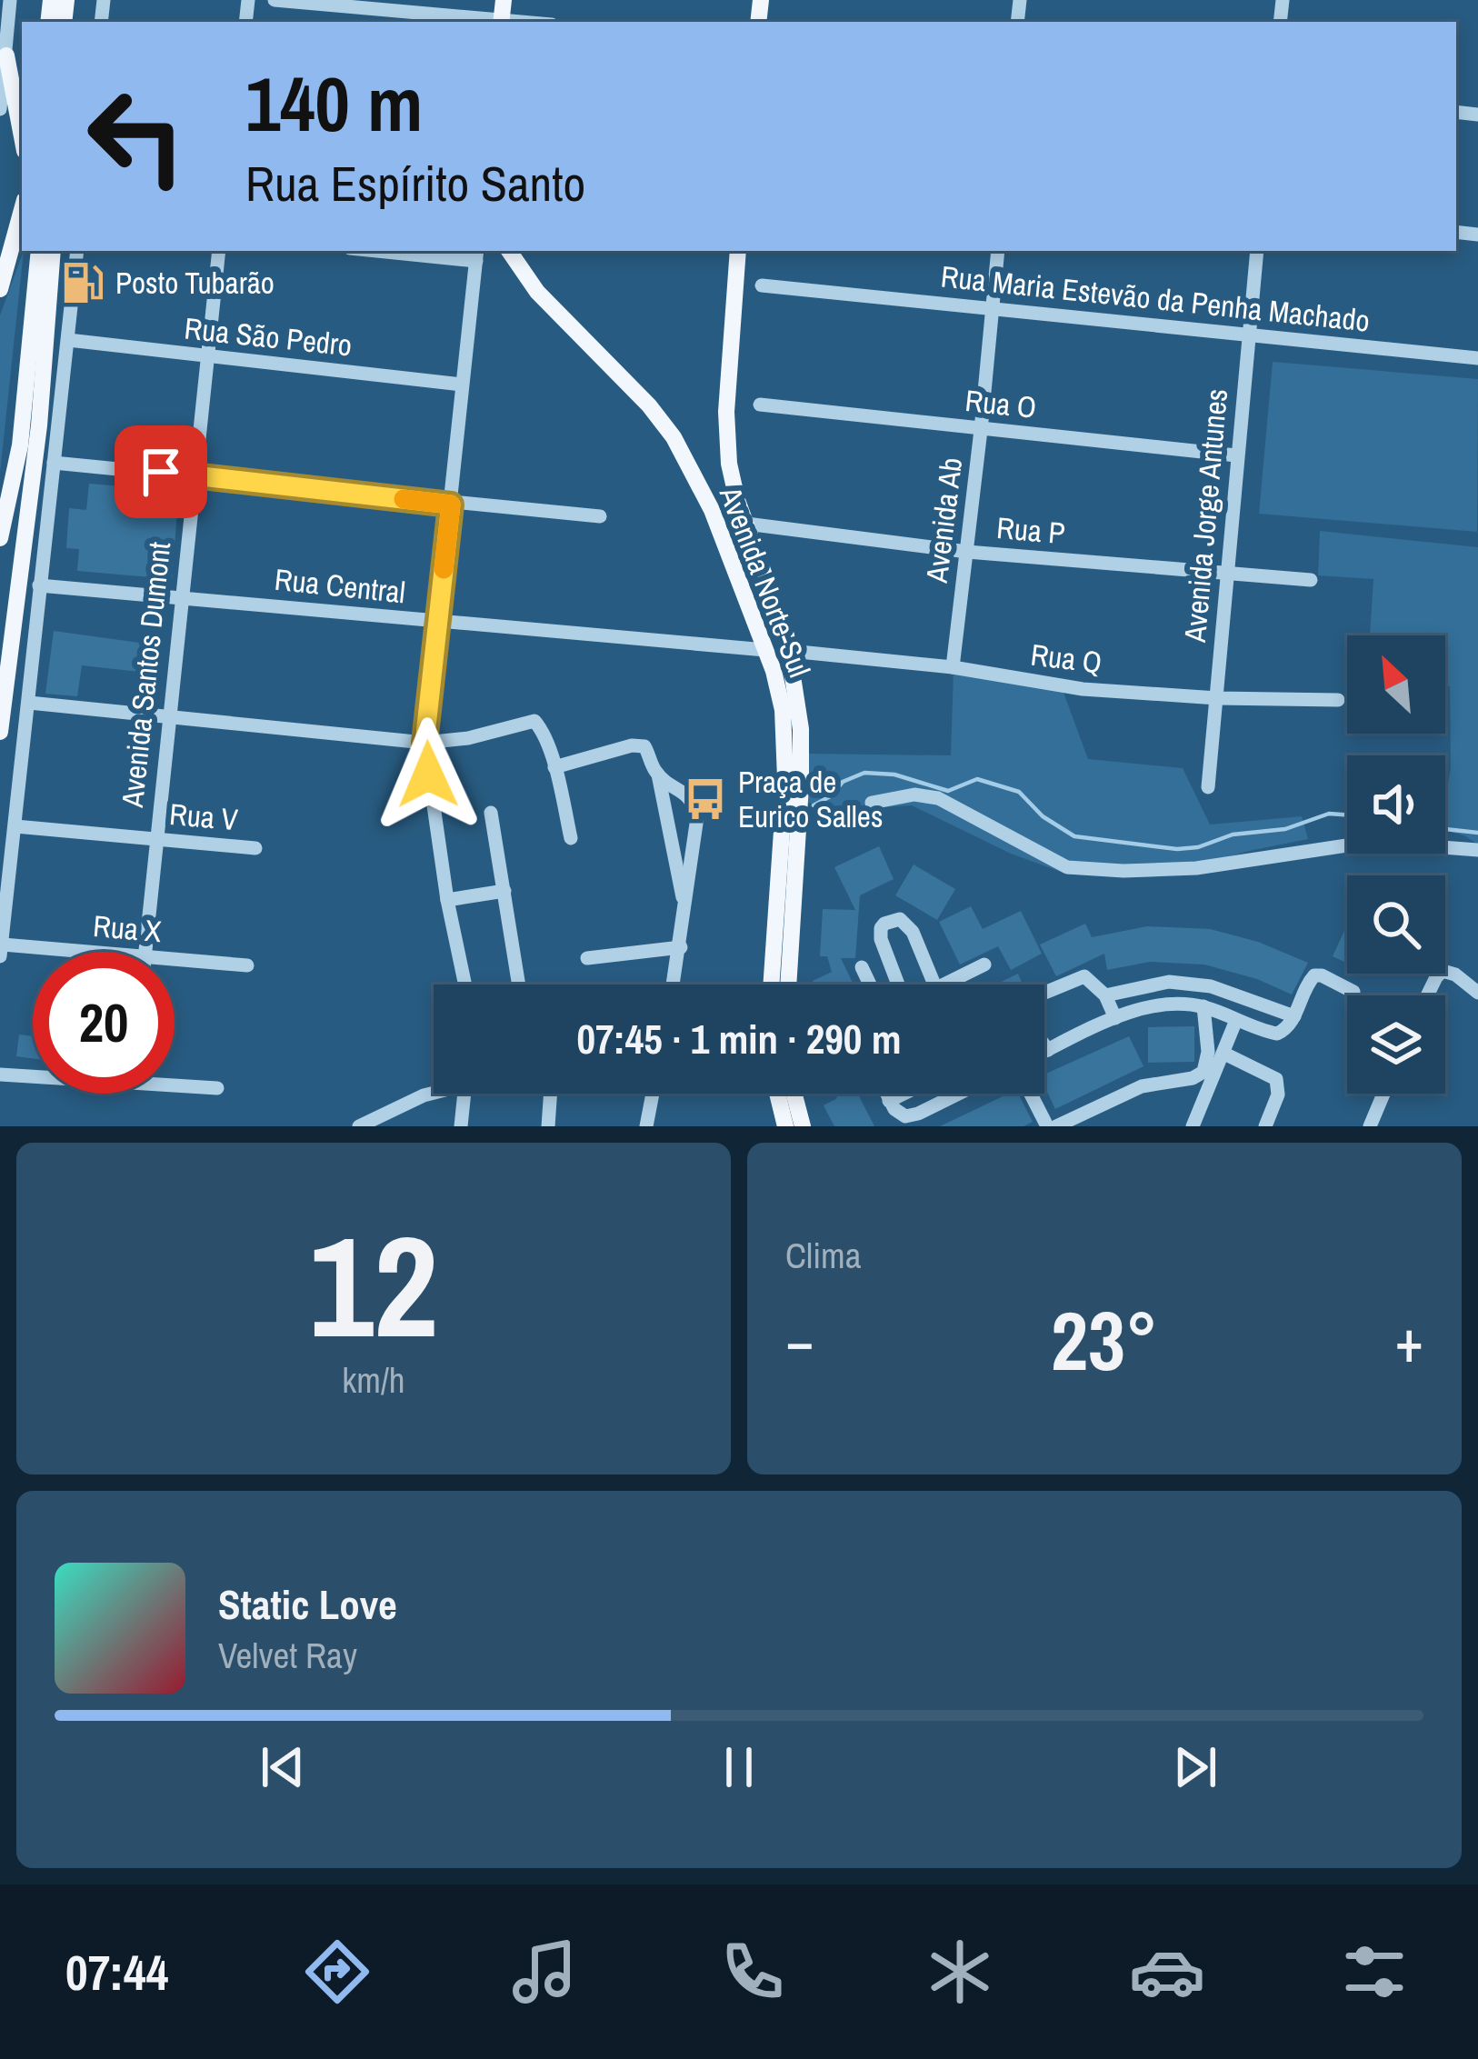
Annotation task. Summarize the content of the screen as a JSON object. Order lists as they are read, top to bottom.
{
  "streets": {
    "main road": ["Avenida Norte-Sul"],
    "street": [
      "Rua Maria Estevão da Penha Machado",
      "Rua São Pedro",
      "Rua O",
      "Avenida Jorge Antunes",
      "Avenida Ab",
      "Rua P",
      "Rua Central",
      "Rua Q",
      "Avenida Santos Dumont",
      "Rua V",
      "Rua X"
    ]
  },
  "crossings": [
    ["Rua Maria Estevão da Penha Machado", "Avenida Jorge Antunes"],
    ["Rua Maria Estevão da Penha Machado", "Avenida Ab"],
    ["Rua São Pedro", "Avenida Santos Dumont"],
    ["Rua O", "Avenida Jorge Antunes"],
    ["Rua O", "Avenida Ab"],
    ["Avenida Jorge Antunes", "Rua P"],
    ["Avenida Jorge Antunes", "Rua Q"],
    ["Avenida Ab", "Rua P"],
    ["Avenida Ab", "Rua Q"],
    ["Rua P", "Avenida Norte-Sul"],
    ["Avenida Norte-Sul", "Rua Central"],
    ["Avenida Norte-Sul", "Rua Q"],
    ["Rua Central", "Avenida Santos Dumont"],
    ["Avenida Santos Dumont", "Rua V"]
  ],
  "places": {
    "fuel station": ["Posto Tubarão"],
    "bus stop": ["Praça de Eurico Salles"]
  },
  "north": "top left",
  "page": {
    "turn": ["140 m", "Rua Espírito Santo"],
    "limit": "20",
    "trip": "07:45 · 1 min · 290 m",
    "tile": [
      ["12", "km/h"],
      "Clima"
    ],
    "heat": ["−", "23°", "+"],
    "song": ["Static Love", "Velvet Ray"],
    "tabs": "07:44"
  }
}
